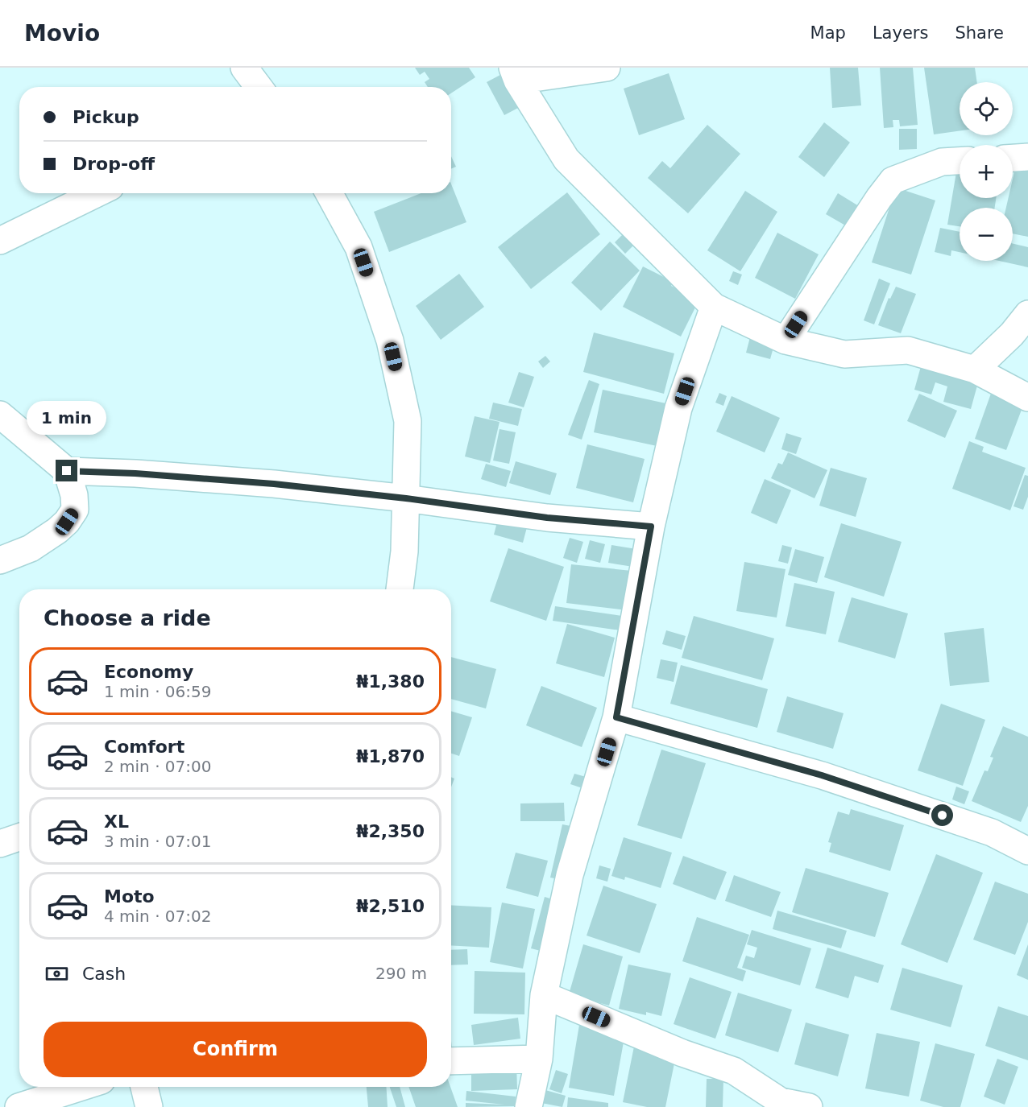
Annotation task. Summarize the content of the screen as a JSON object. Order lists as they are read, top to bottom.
{
  "page": {
    "header": "Movio",
    "nav": ["Map", "Layers", "Share"],
    "map_buttons": ["+", "−"],
    "banner": ["Pickup", "Drop-off"],
    "bubble": "1 min",
    "heading": "Choose a ride",
    "list": [
      {
        "name": "Economy",
        "note": "1 min · 06:59",
        "value": "₦1,380"
      },
      {
        "name": "Comfort",
        "note": "2 min · 07:00",
        "value": "₦1,870"
      },
      {
        "name": "XL",
        "note": "3 min · 07:01",
        "value": "₦2,350"
      },
      {
        "name": "Moto",
        "note": "4 min · 07:02",
        "value": "₦2,510"
      }
    ],
    "pay": ["Cash", "290 m"],
    "buttons": "Confirm"
  }
}
